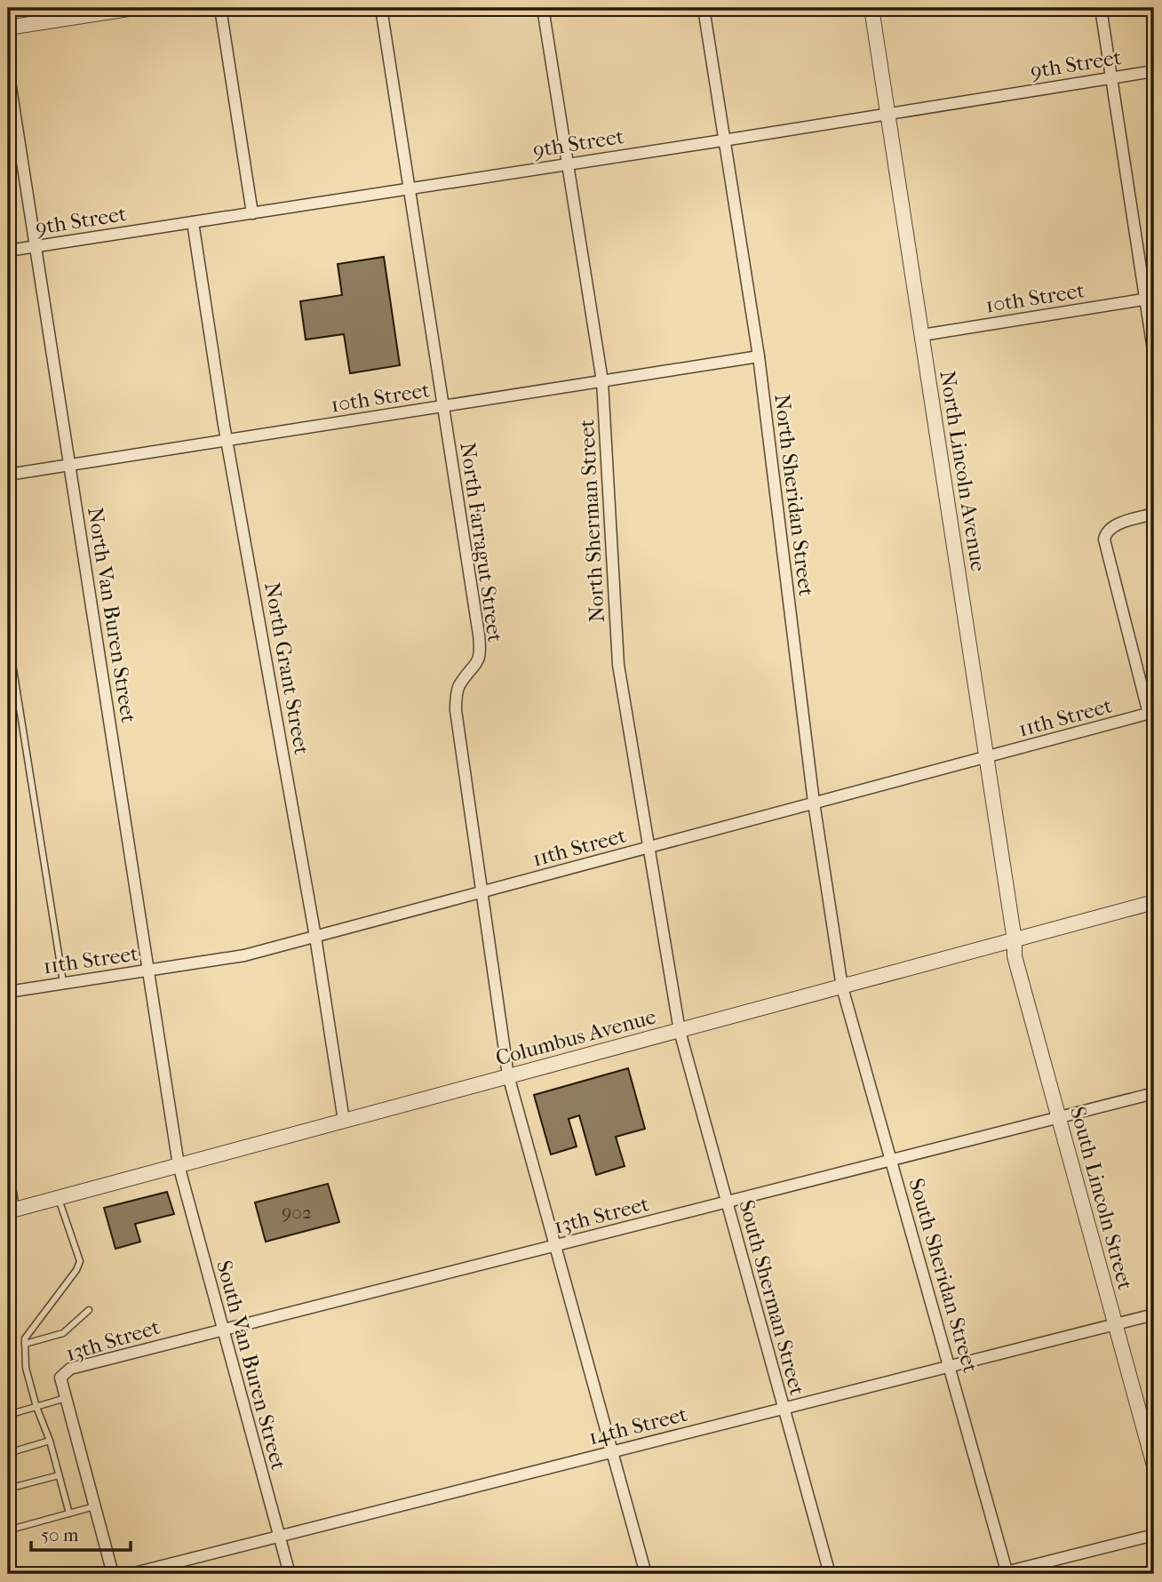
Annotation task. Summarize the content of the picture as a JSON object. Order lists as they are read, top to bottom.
{
  "streets": {
    "street": [
      "9th Street",
      "10th Street",
      "North Lincoln Avenue",
      "North Sheridan Street",
      "North Sherman Street",
      "North Farragut Street",
      "North Van Buren Street",
      "North Grant Street",
      "11th Street",
      "Columbus Avenue",
      "South Lincoln Street",
      "13th Street",
      "South Sheridan Street",
      "South Sherman Street",
      "South Van Buren Street",
      "14th Street"
    ]
  },
  "crossings": [
    ["9th Street", "North Lincoln Avenue"],
    ["9th Street", "North Sheridan Street"],
    ["9th Street", "North Sherman Street"],
    ["9th Street", "North Farragut Street"],
    ["9th Street", "North Van Buren Street"],
    ["9th Street", "North Grant Street"],
    ["10th Street", "North Lincoln Avenue"],
    ["10th Street", "North Sheridan Street"],
    ["10th Street", "North Sherman Street"],
    ["10th Street", "North Farragut Street"],
    ["10th Street", "North Van Buren Street"],
    ["10th Street", "North Grant Street"],
    ["North Lincoln Avenue", "11th Street"],
    ["North Lincoln Avenue", "Columbus Avenue"],
    ["North Lincoln Avenue", "South Lincoln Street"],
    ["North Sheridan Street", "11th Street"],
    ["North Sheridan Street", "Columbus Avenue"],
    ["North Sheridan Street", "South Sheridan Street"],
    ["North Sherman Street", "11th Street"],
    ["North Sherman Street", "Columbus Avenue"],
    ["North Sherman Street", "South Sherman Street"],
    ["North Farragut Street", "11th Street"],
    ["North Farragut Street", "Columbus Avenue"],
    ["North Farragut Street", "13th Street"],
    ["North Farragut Street", "14th Street"],
    ["North Van Buren Street", "11th Street"],
    ["North Van Buren Street", "Columbus Avenue"],
    ["North Van Buren Street", "South Van Buren Street"],
    ["North Grant Street", "11th Street"],
    ["North Grant Street", "Columbus Avenue"],
    ["Columbus Avenue", "South Lincoln Street"],
    ["Columbus Avenue", "South Sheridan Street"],
    ["Columbus Avenue", "South Sherman Street"],
    ["Columbus Avenue", "South Van Buren Street"],
    ["South Lincoln Street", "13th Street"],
    ["South Lincoln Street", "14th Street"],
    ["13th Street", "South Sheridan Street"],
    ["13th Street", "South Sherman Street"],
    ["13th Street", "South Van Buren Street"],
    ["South Sheridan Street", "14th Street"],
    ["South Sherman Street", "14th Street"],
    ["South Van Buren Street", "14th Street"]
  ],
  "house_numbers": ["902"],
  "scale_bar": "50 m"
}
